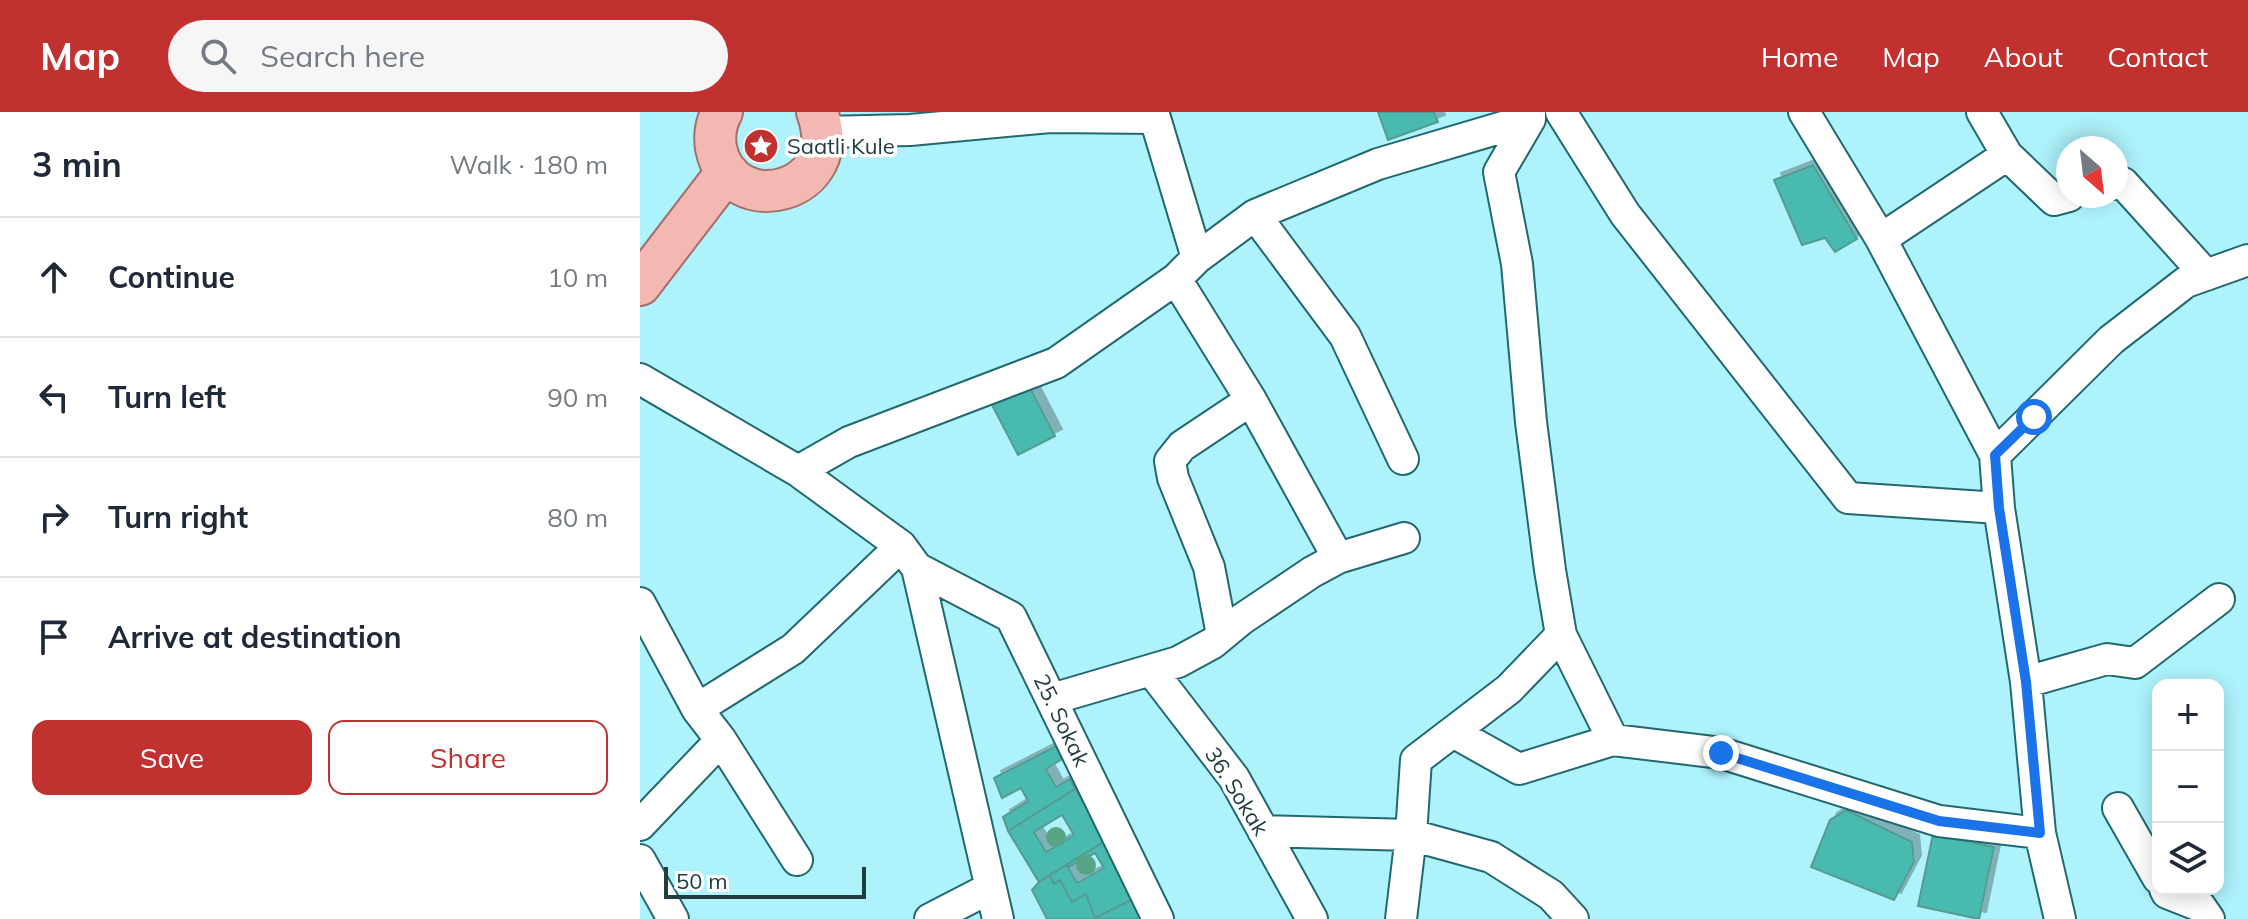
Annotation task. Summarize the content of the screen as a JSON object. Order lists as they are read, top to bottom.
{
  "streets": {
    "street": ["25. Sokak", "36. Sokak"]
  },
  "places": {
    "place": ["Saatli Kule"]
  },
  "scale_bar": "50 m",
  "north": "bottom right",
  "page": {
    "header": "Map",
    "search": "Search here",
    "nav": [
      "Home",
      "Map",
      "About",
      "Contact"
    ],
    "heading": ["3 min", "Walk · 180 m"],
    "list": [
      ["Continue", "10 m"],
      ["Turn left", "90 m"],
      ["Turn right", "80 m"],
      "Arrive at destination"
    ],
    "map_buttons": ["+", "−"],
    "buttons": ["Save", "Share"],
    "scale": "50 m"
  }
}
